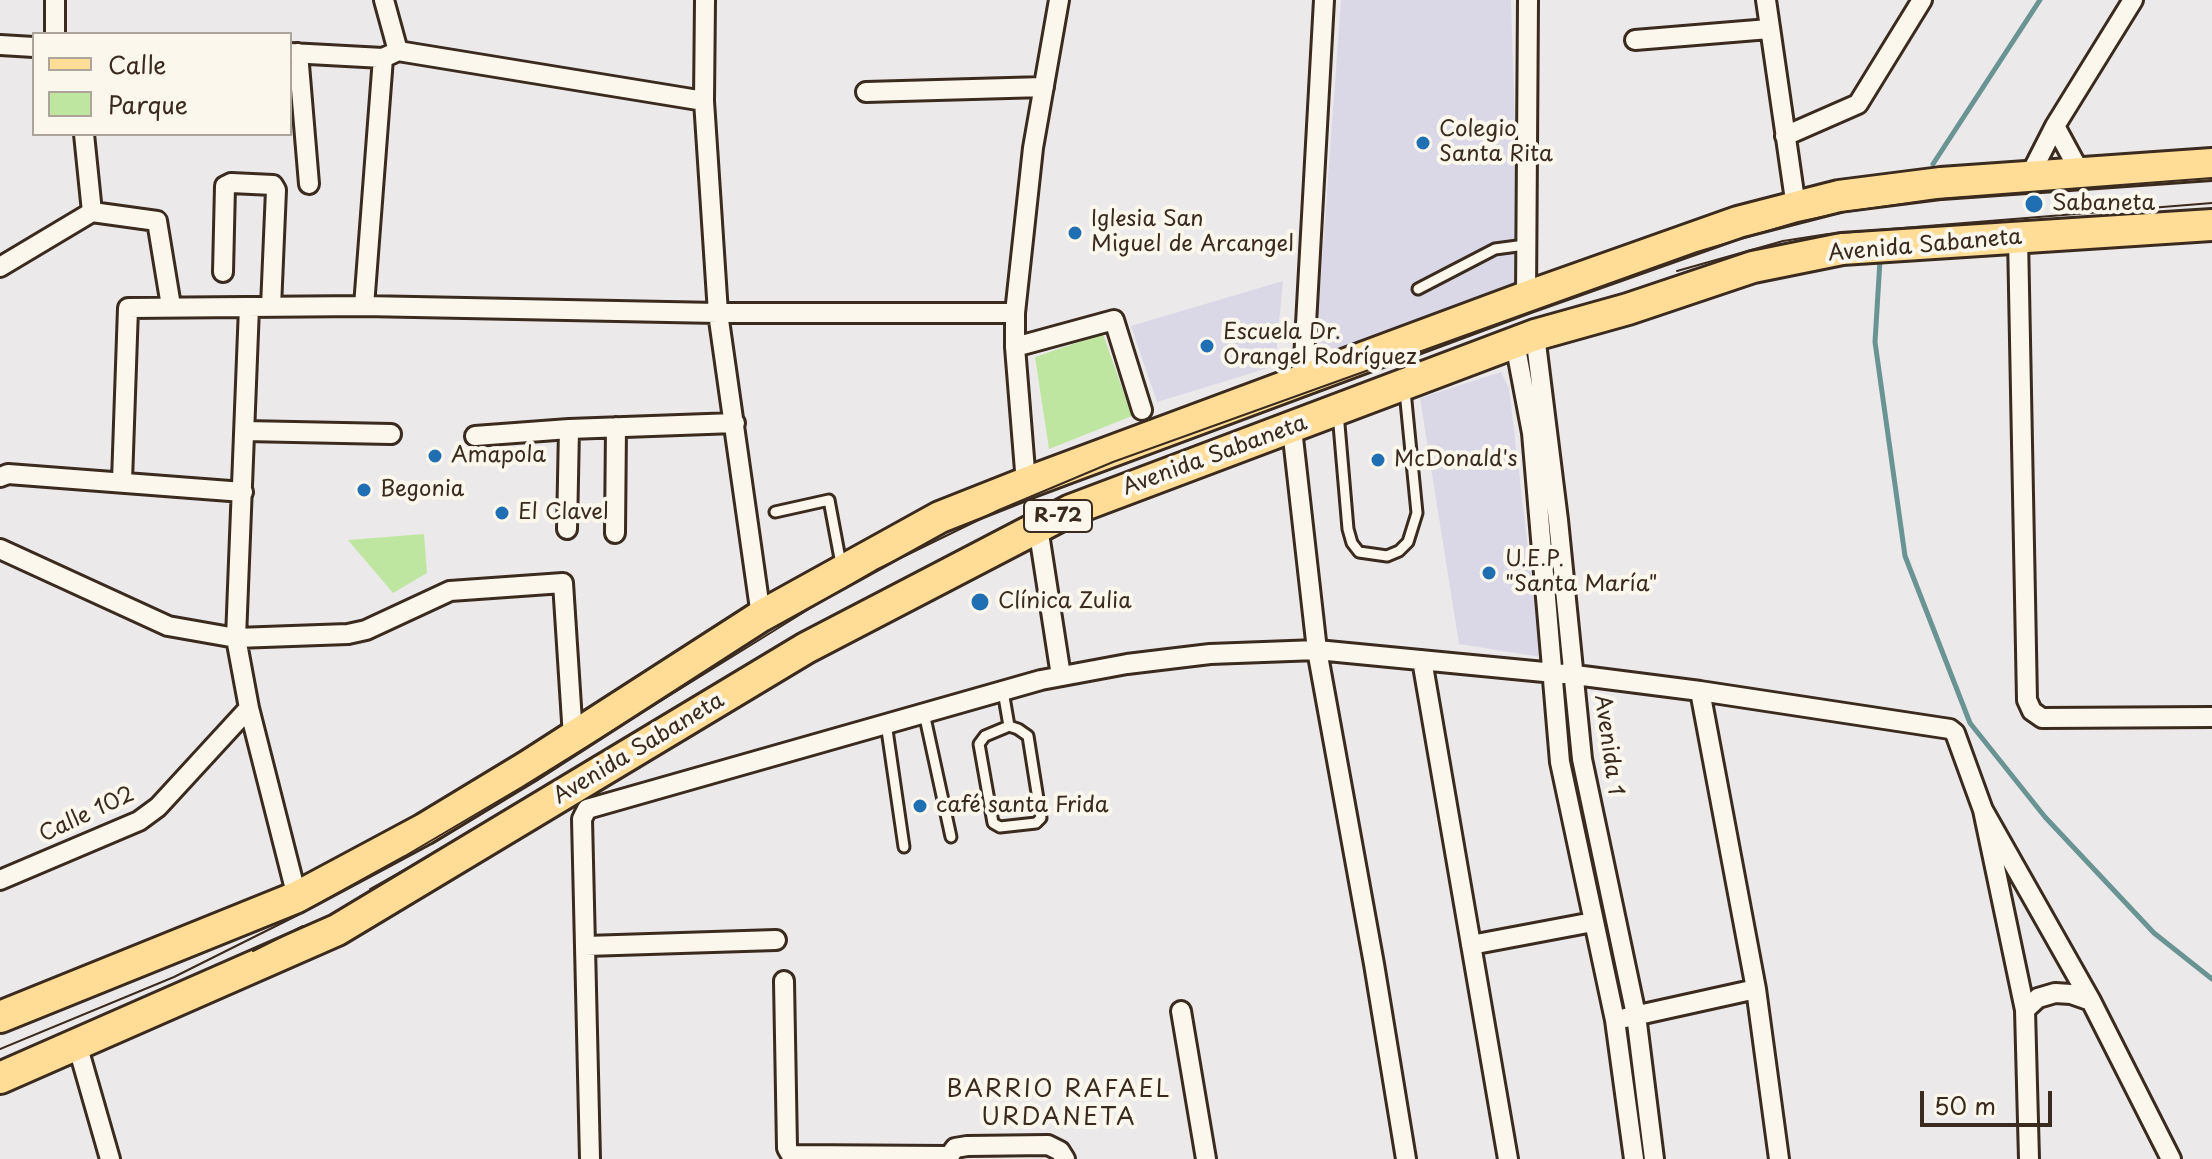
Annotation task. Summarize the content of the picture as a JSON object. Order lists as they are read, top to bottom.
{
  "streets": {
    "main road": ["Avenida Sabaneta", "R-72"],
    "street": ["Avenida 1", "Calle 102"]
  },
  "crossings": [
    ["Avenida Sabaneta", "Avenida 1"]
  ],
  "districts": ["BARRIO RAFAEL URDANETA"],
  "places": [
    "Colegio Santa Rita",
    "Sabaneta",
    "Iglesia San Miguel de Arcangel",
    "Escuela Dr. Orangel Rodríguez",
    "Amapola",
    "McDonald's",
    "Begonia",
    "El Clavel",
    "U.E.P. \"Santa María\"",
    "Clínica Zulia",
    "café santa Frida"
  ],
  "legend": ["Calle", "Parque"],
  "scale_bar": "50 m"
}
